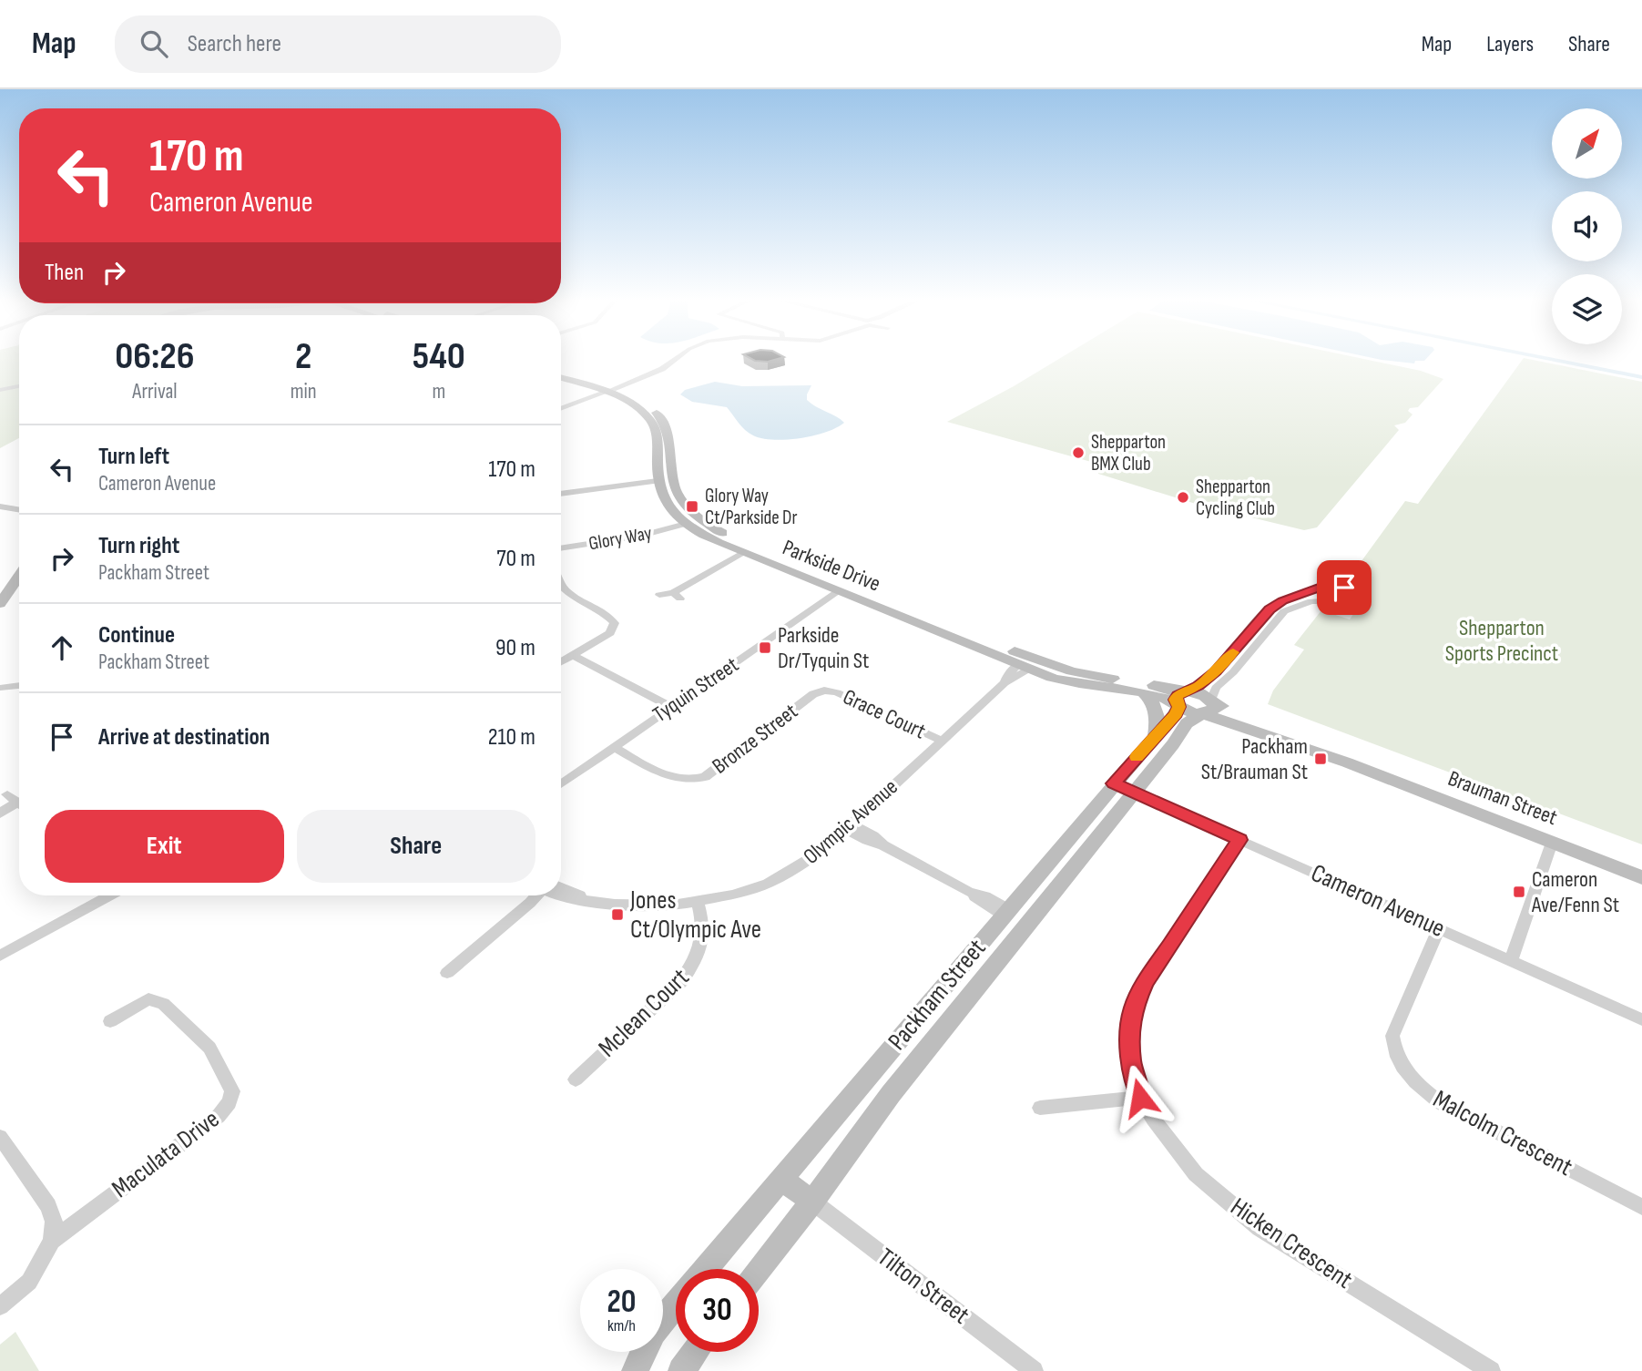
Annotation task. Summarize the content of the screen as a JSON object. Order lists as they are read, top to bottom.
{
  "streets": {
    "street": [
      "Glory Way",
      "Parkside Drive",
      "Tyquin Street",
      "Grace Court",
      "Bronze Street",
      "Brauman Street",
      "Olympic Avenue",
      "Cameron Avenue",
      "Packham Street",
      "Mclean Court",
      "Malcolm Crescent",
      "Maculata Drive",
      "Hicken Crescent",
      "Tilton Street"
    ]
  },
  "crossings": [
    ["Glory Way", "Parkside Drive"],
    ["Parkside Drive", "Tyquin Street"],
    ["Parkside Drive", "Brauman Street"],
    ["Parkside Drive", "Olympic Avenue"],
    ["Parkside Drive", "Packham Street"],
    ["Tyquin Street", "Bronze Street"],
    ["Grace Court", "Bronze Street"],
    ["Grace Court", "Olympic Avenue"],
    ["Brauman Street", "Packham Street"],
    ["Olympic Avenue", "Mclean Court"],
    ["Cameron Avenue", "Packham Street"],
    ["Cameron Avenue", "Malcolm Crescent"],
    ["Cameron Avenue", "Hicken Crescent"],
    ["Packham Street", "Tilton Street"]
  ],
  "parks": ["Shepparton Sports Precinct"],
  "places": {
    "other": ["Shepparton BMX Club", "Shepparton Cycling Club"],
    "transit": [
      "Glory Way Ct/Parkside Dr",
      "Parkside Dr/Tyquin St",
      "Packham St/Brauman St",
      "Cameron Ave/Fenn St",
      "Jones Ct/Olympic Ave"
    ]
  },
  "north": "top right",
  "page": {
    "header": "Map",
    "search": "Search here",
    "nav": ["Map", "Layers", "Share"],
    "turn": ["170 m", "Cameron Avenue"],
    "then": "Then",
    "eta": [
      "06:26",
      "Arrival",
      "2",
      "min",
      "540",
      "m"
    ],
    "list": [
      {
        "name": "Turn left",
        "note": "Cameron Avenue",
        "value": "170 m"
      },
      {
        "name": "Turn right",
        "note": "Packham Street",
        "value": "70 m"
      },
      {
        "name": "Continue",
        "note": "Packham Street",
        "value": "90 m"
      },
      {
        "name": "Arrive at destination",
        "value": "210 m"
      }
    ],
    "buttons": ["Exit", "Share"],
    "speed": "20 km/h",
    "limit": "30"
  }
}
